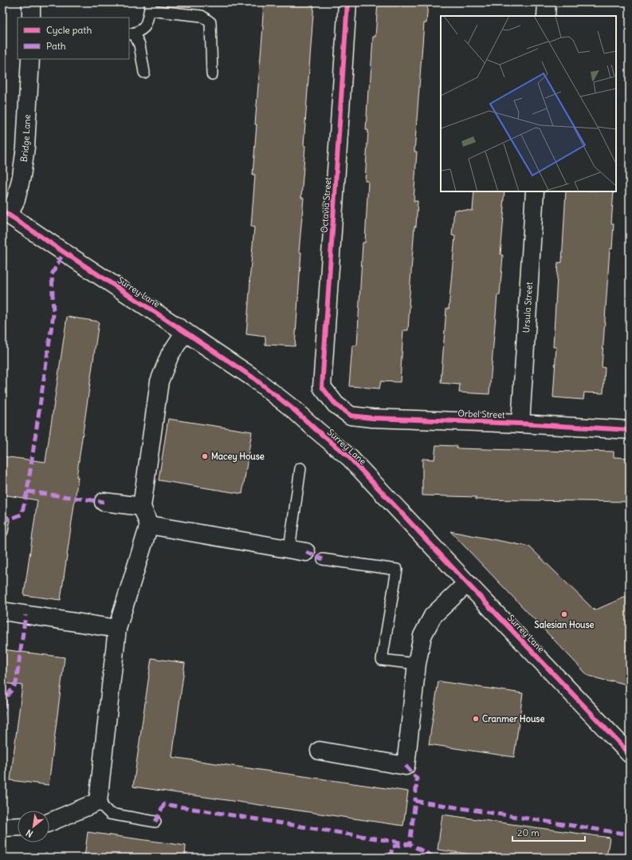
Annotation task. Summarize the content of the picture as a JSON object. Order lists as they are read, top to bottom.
{
  "streets": {
    "street": [
      "Bridge Lane",
      "Octavia Street",
      "Surrey Lane",
      "Ursula Street",
      "Orbel Street"
    ]
  },
  "crossings": [
    ["Bridge Lane", "Surrey Lane"],
    ["Octavia Street", "Orbel Street"],
    ["Ursula Street", "Orbel Street"]
  ],
  "places": ["Macey House", "Salesian House", "Cranmer House"],
  "legend": ["Cycle path", "Path"],
  "scale_bar": "20 m",
  "north": "bottom left"
}
